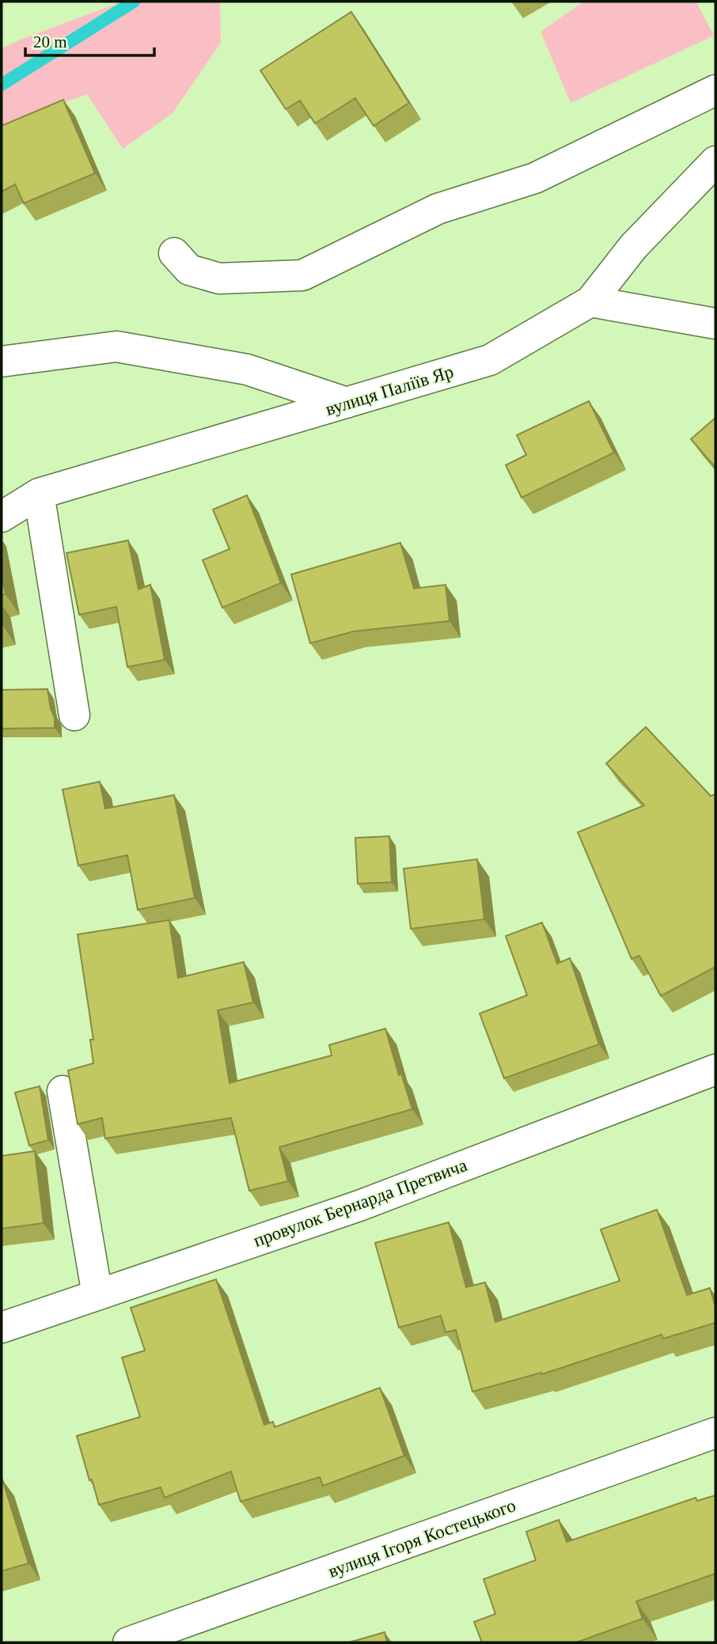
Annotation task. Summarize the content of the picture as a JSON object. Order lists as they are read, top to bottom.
{
  "streets": {
    "street": ["вулиця Паліїв Яр", "провулок Бернарда Претвича", "вулиця Ігоря Костецького"]
  },
  "scale_bar": "20 m"
}
